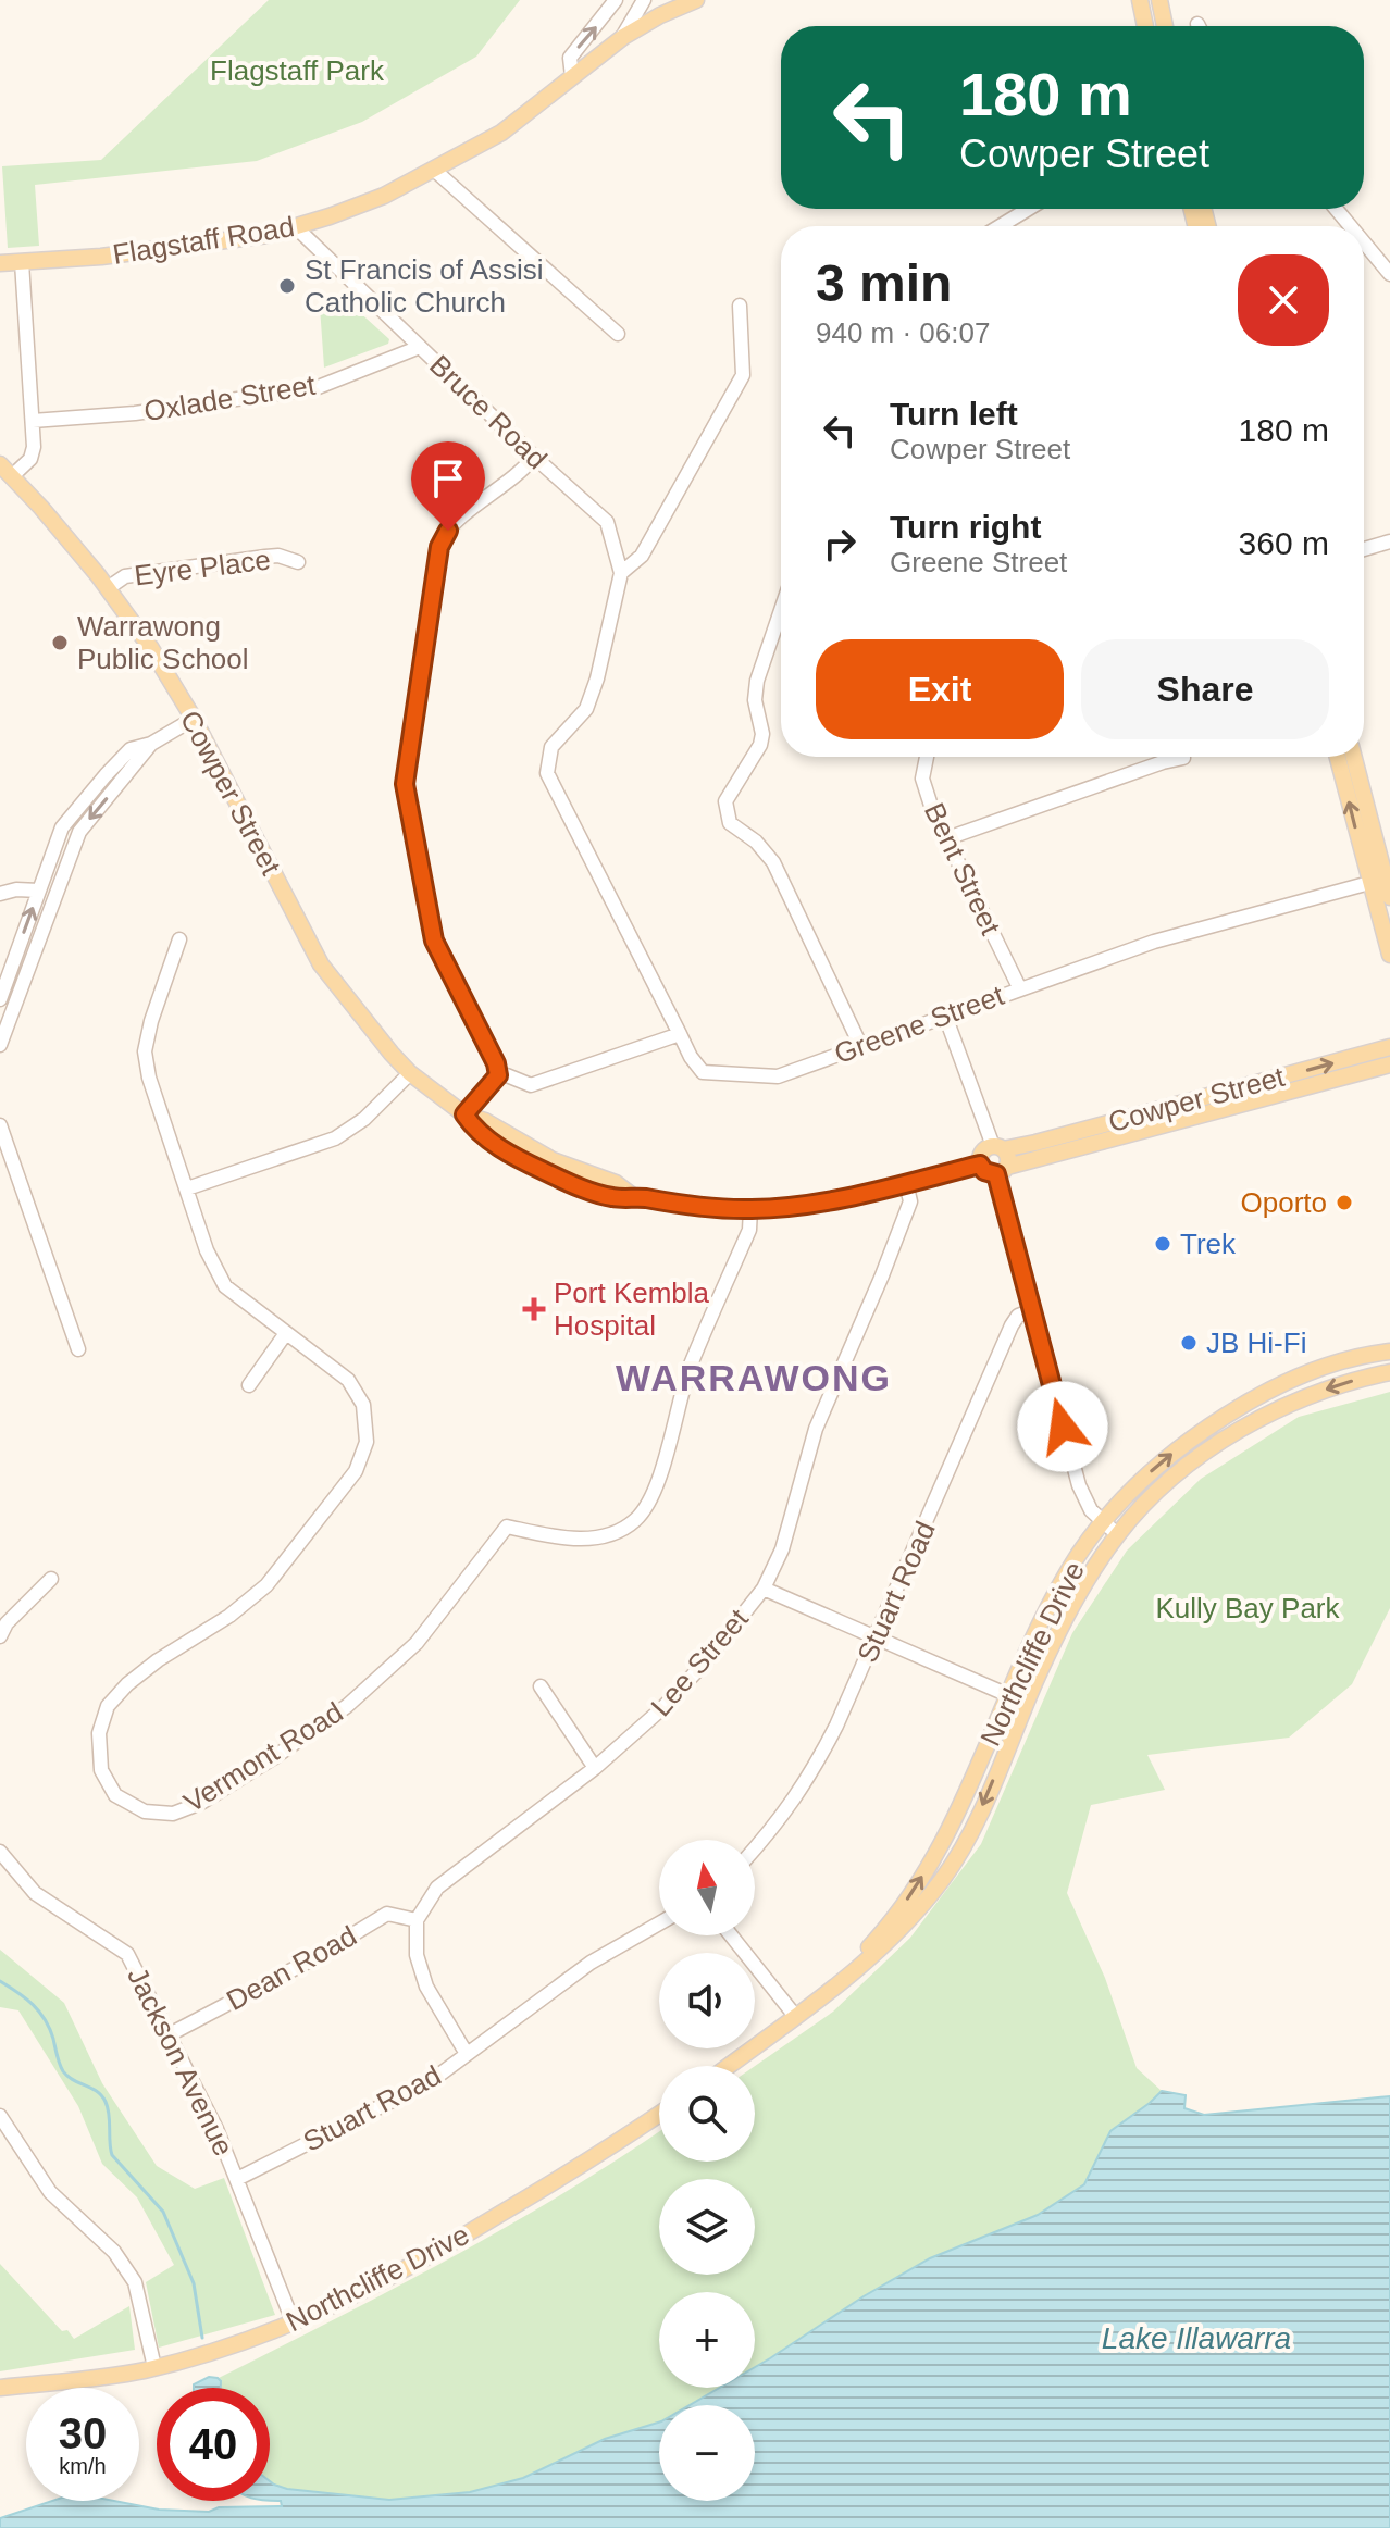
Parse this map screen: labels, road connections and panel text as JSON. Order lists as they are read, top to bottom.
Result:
{
  "streets": {
    "main road": ["Flagstaff Road", "Cowper Street", "Northcliffe Drive"],
    "street": [
      "Oxlade Street",
      "Bruce Road",
      "Eyre Place",
      "Bent Street",
      "Greene Street",
      "Stuart Road",
      "Lee Street",
      "Vermont Road",
      "Dean Road",
      "Jackson Avenue"
    ]
  },
  "crossings": [
    ["Flagstaff Road", "Bruce Road"],
    ["Oxlade Street", "Bruce Road"],
    ["Eyre Place", "Cowper Street"],
    ["Cowper Street", "Lee Street"],
    ["Cowper Street", "Vermont Road"],
    ["Bent Street", "Greene Street"],
    ["Stuart Road", "Jackson Avenue"],
    ["Northcliffe Drive", "Jackson Avenue"],
    ["Lee Street", "Dean Road"],
    ["Dean Road", "Jackson Avenue"]
  ],
  "districts": ["WARRAWONG"],
  "water": ["Lake Illawarra"],
  "parks": ["Flagstaff Park", "Kully Bay Park"],
  "places": {
    "other": [
      "St Francis of Assisi Catholic Church",
      "Warrawong Public School",
      "Oporto",
      "Trek",
      "JB Hi-Fi"
    ],
    "health": ["Port Kembla Hospital"]
  },
  "north": "top",
  "page": {
    "turn": ["180 m", "Cowper Street"],
    "heading": ["3 min", "940 m · 06:07"],
    "list": [
      {
        "name": "Turn left",
        "note": "Cowper Street",
        "value": "180 m"
      },
      {
        "name": "Turn right",
        "note": "Greene Street",
        "value": "360 m"
      }
    ],
    "buttons": ["Exit", "Share"],
    "map_buttons": ["+", "−"],
    "speed": "30 km/h",
    "limit": "40"
  }
}
